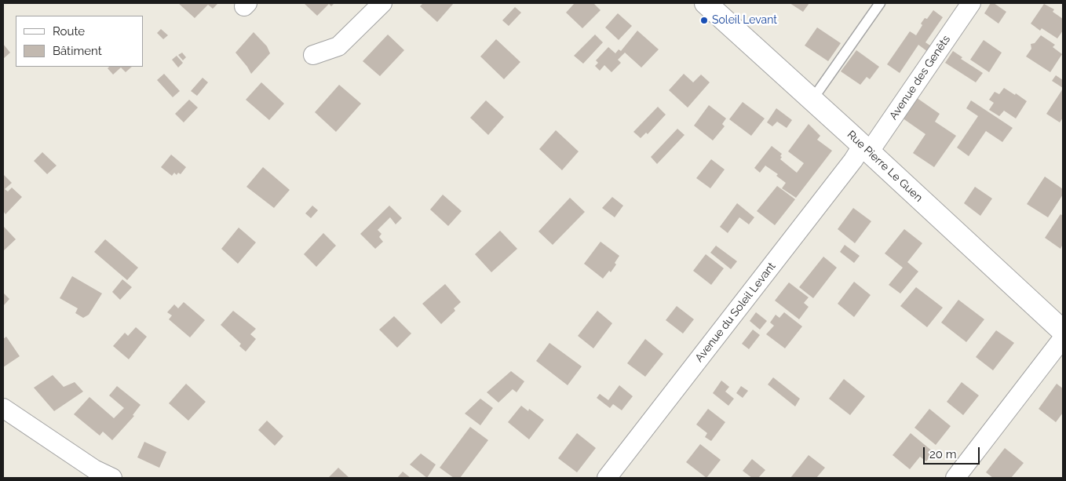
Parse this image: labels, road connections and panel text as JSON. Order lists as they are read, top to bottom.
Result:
{
  "streets": {
    "street": ["Avenue des Genêts", "Rue Pierre Le Guen", "Avenue du Soleil Levant"]
  },
  "crossings": [
    ["Avenue des Genêts", "Rue Pierre Le Guen"],
    ["Avenue des Genêts", "Avenue du Soleil Levant"],
    ["Rue Pierre Le Guen", "Avenue du Soleil Levant"]
  ],
  "places": ["Soleil Levant"],
  "legend": ["Route", "Bâtiment"],
  "scale_bar": "20 m"
}
